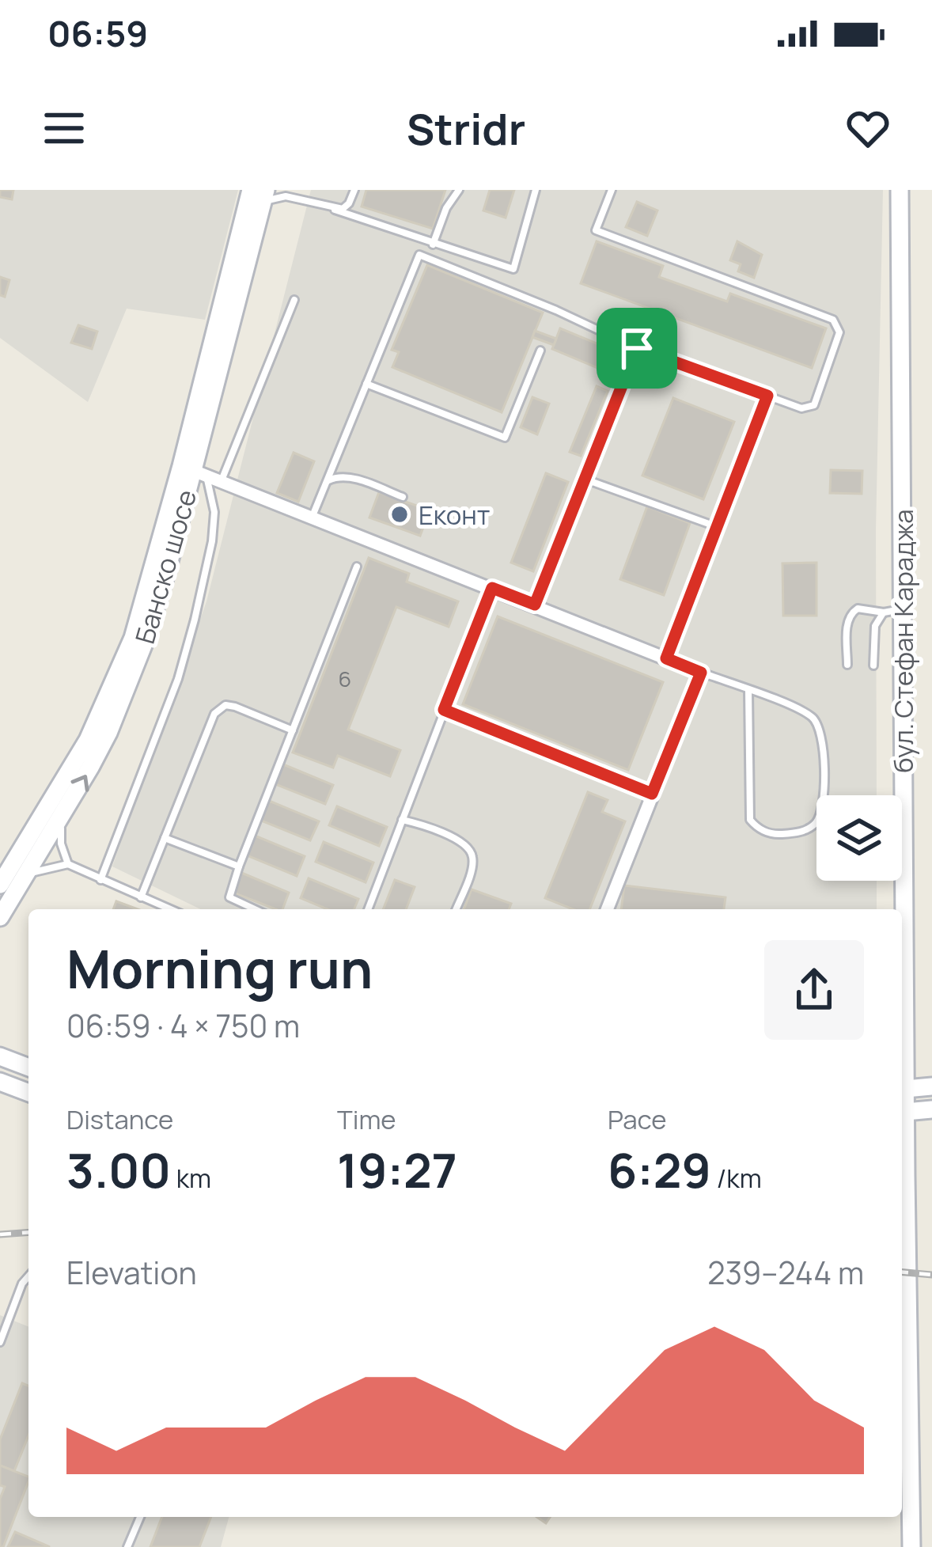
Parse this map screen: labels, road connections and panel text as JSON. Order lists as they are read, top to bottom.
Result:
{
  "streets": {
    "main road": ["Банско шосе", "бул. Стефан Караджа"]
  },
  "places": ["Еконт"],
  "house_numbers": ["6"],
  "page": {
    "status": "06:59",
    "header": "Stridr",
    "heading": ["Morning run", "06:59 · 4 × 750 m"],
    "stats": [
      ["Distance", "3.00 km"],
      ["Time", "19:27"],
      ["Pace", "6:29 /km"]
    ],
    "chart": ["Elevation", "239–244 m"]
  }
}
